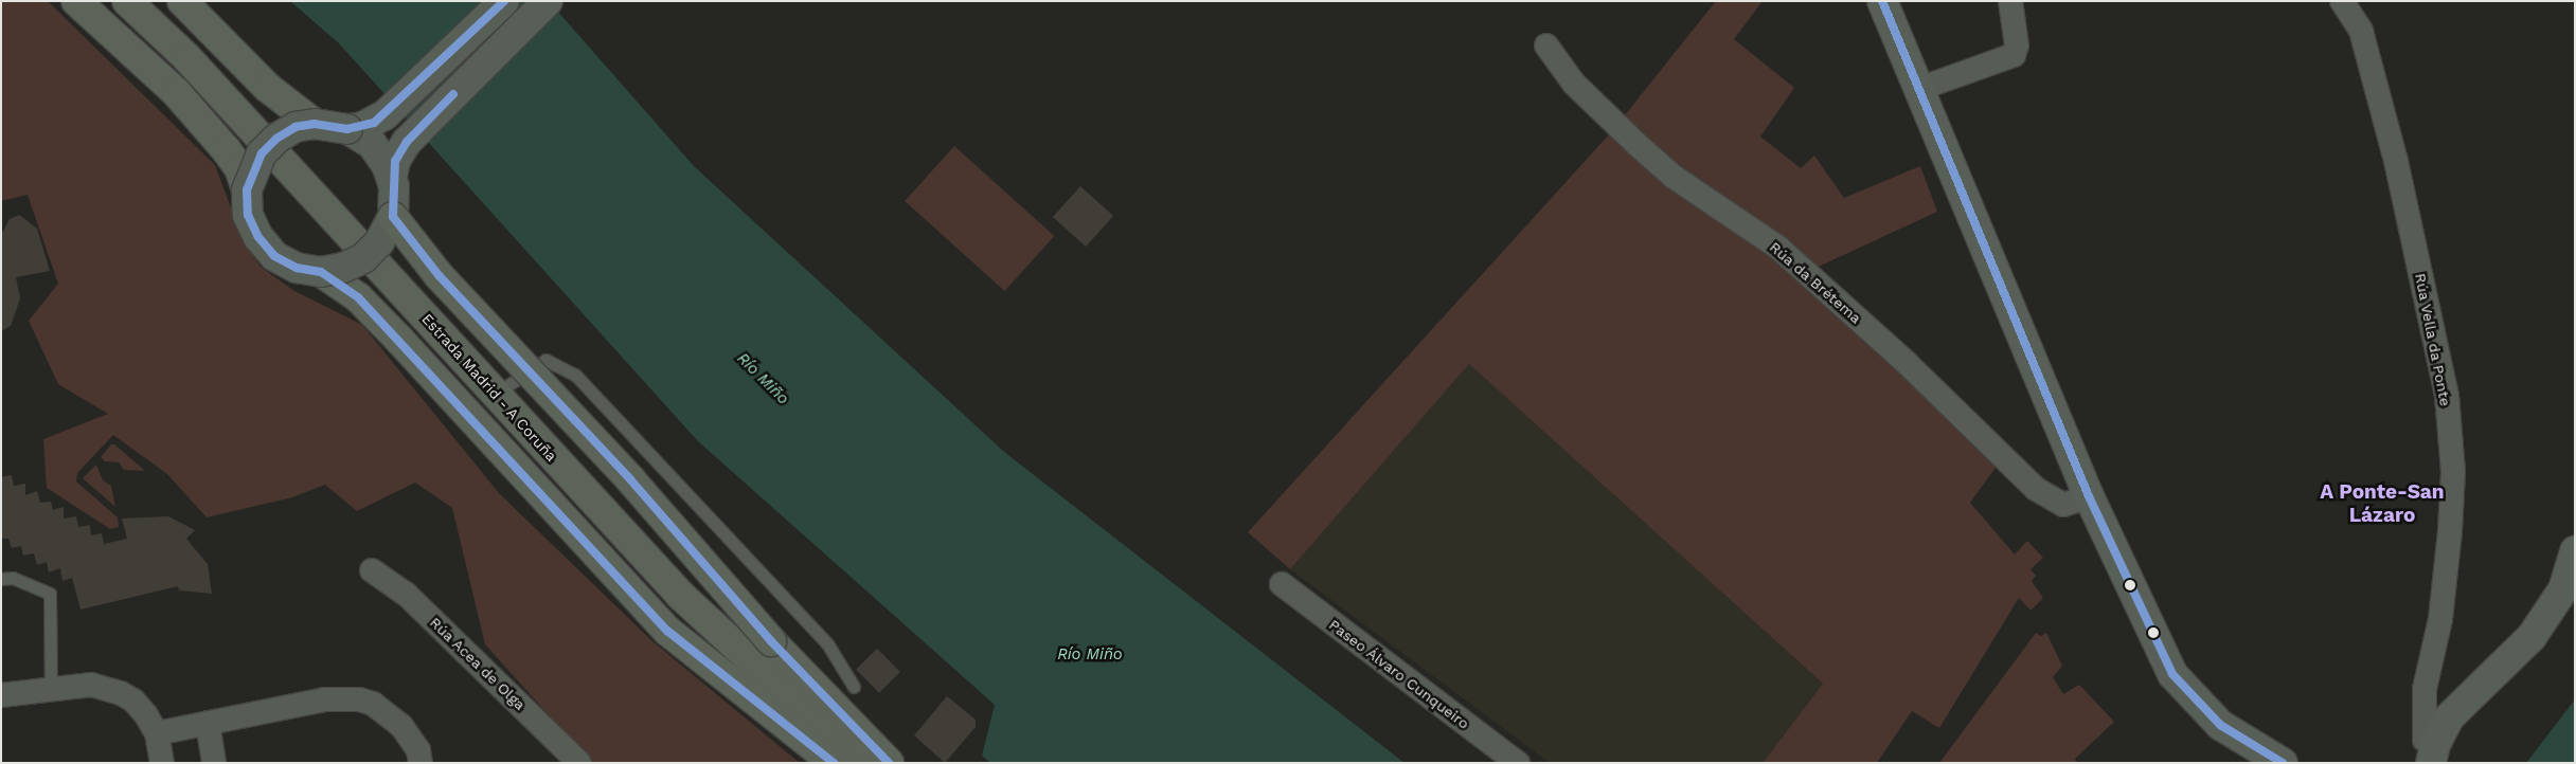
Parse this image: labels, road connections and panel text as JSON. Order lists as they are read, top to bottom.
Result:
{
  "streets": {
    "highway": ["Estrada Madrid - A Coruña"],
    "street": [
      "Rúa da Brétema",
      "Rúa Vella da Ponte",
      "Rúa Acea de Olga",
      "Paseo Álvaro Cunqueiro"
    ]
  },
  "districts": ["A Ponte-San Lázaro"],
  "water": ["Río Miño"]
}
